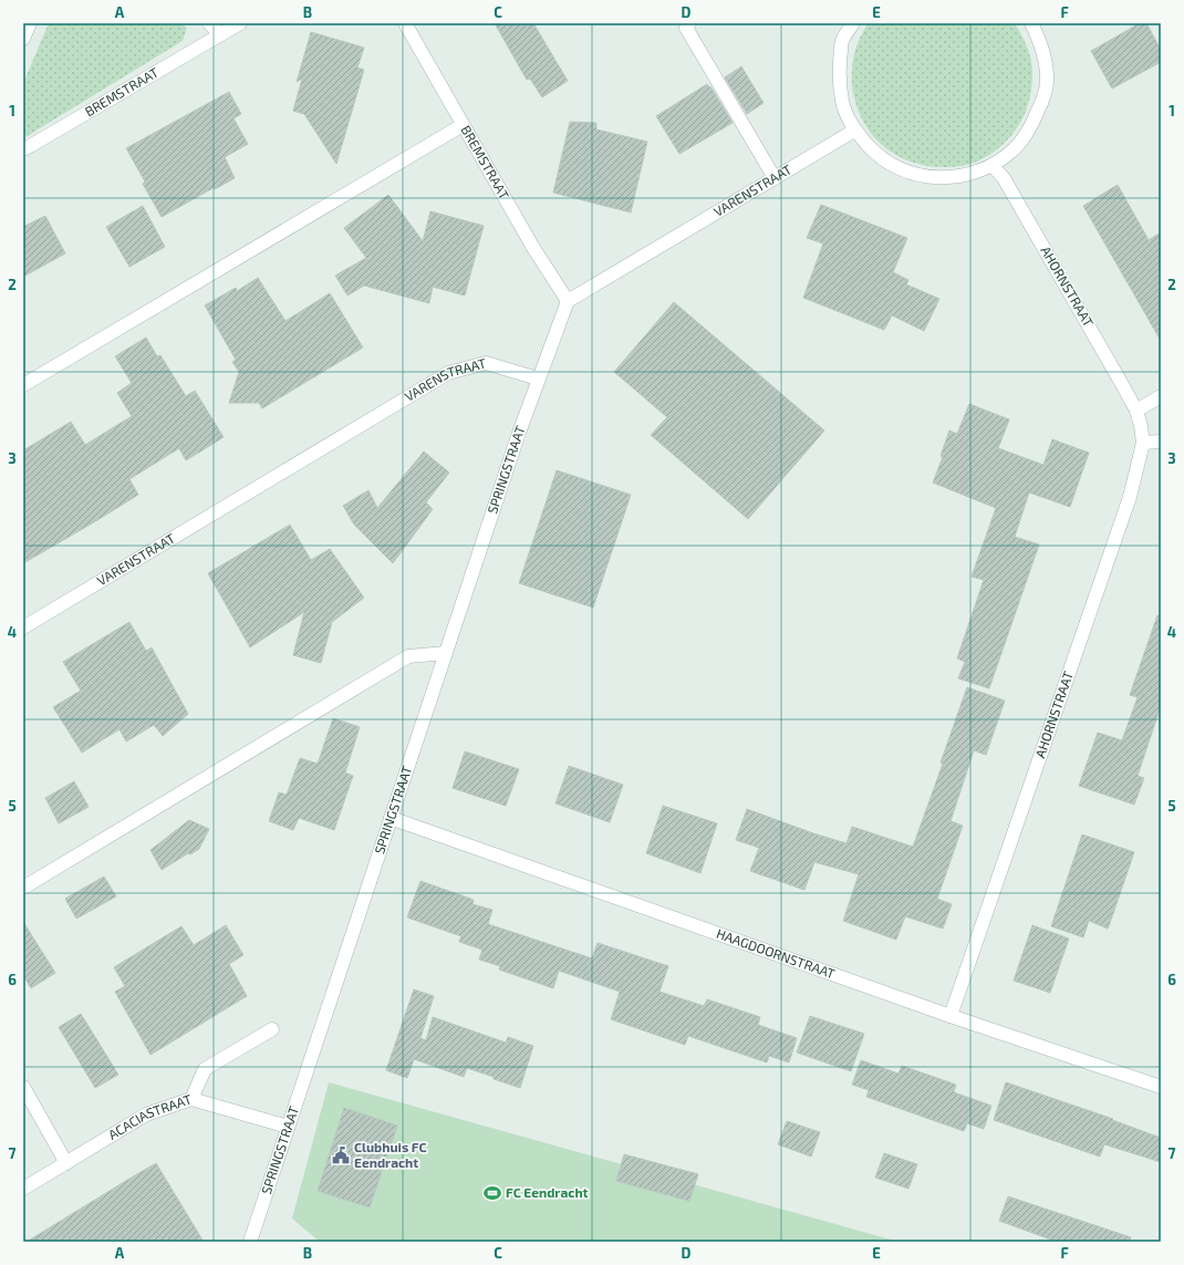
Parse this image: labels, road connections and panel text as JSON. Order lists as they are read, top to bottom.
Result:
{
  "streets": {
    "street": [
      "BREMSTRAAT",
      "VARENSTRAAT",
      "AHORNSTRAAT",
      "SPRINGSTRAAT",
      "HAAGDOORNSTRAAT",
      "ACACIASTRAAT"
    ]
  },
  "crossings": [
    ["BREMSTRAAT", "VARENSTRAAT"],
    ["VARENSTRAAT", "SPRINGSTRAAT"],
    ["AHORNSTRAAT", "HAAGDOORNSTRAAT"],
    ["SPRINGSTRAAT", "HAAGDOORNSTRAAT"],
    ["SPRINGSTRAAT", "ACACIASTRAAT"]
  ],
  "places": {
    "public building": ["Clubhuis FC Eendracht"],
    "sports": ["FC Eendracht"]
  },
  "grid": {
    "columns": [
      "A",
      "B",
      "C",
      "D",
      "E",
      "F"
    ],
    "rows": [
      "1",
      "2",
      "3",
      "4",
      "5",
      "6",
      "7"
    ]
  }
}
